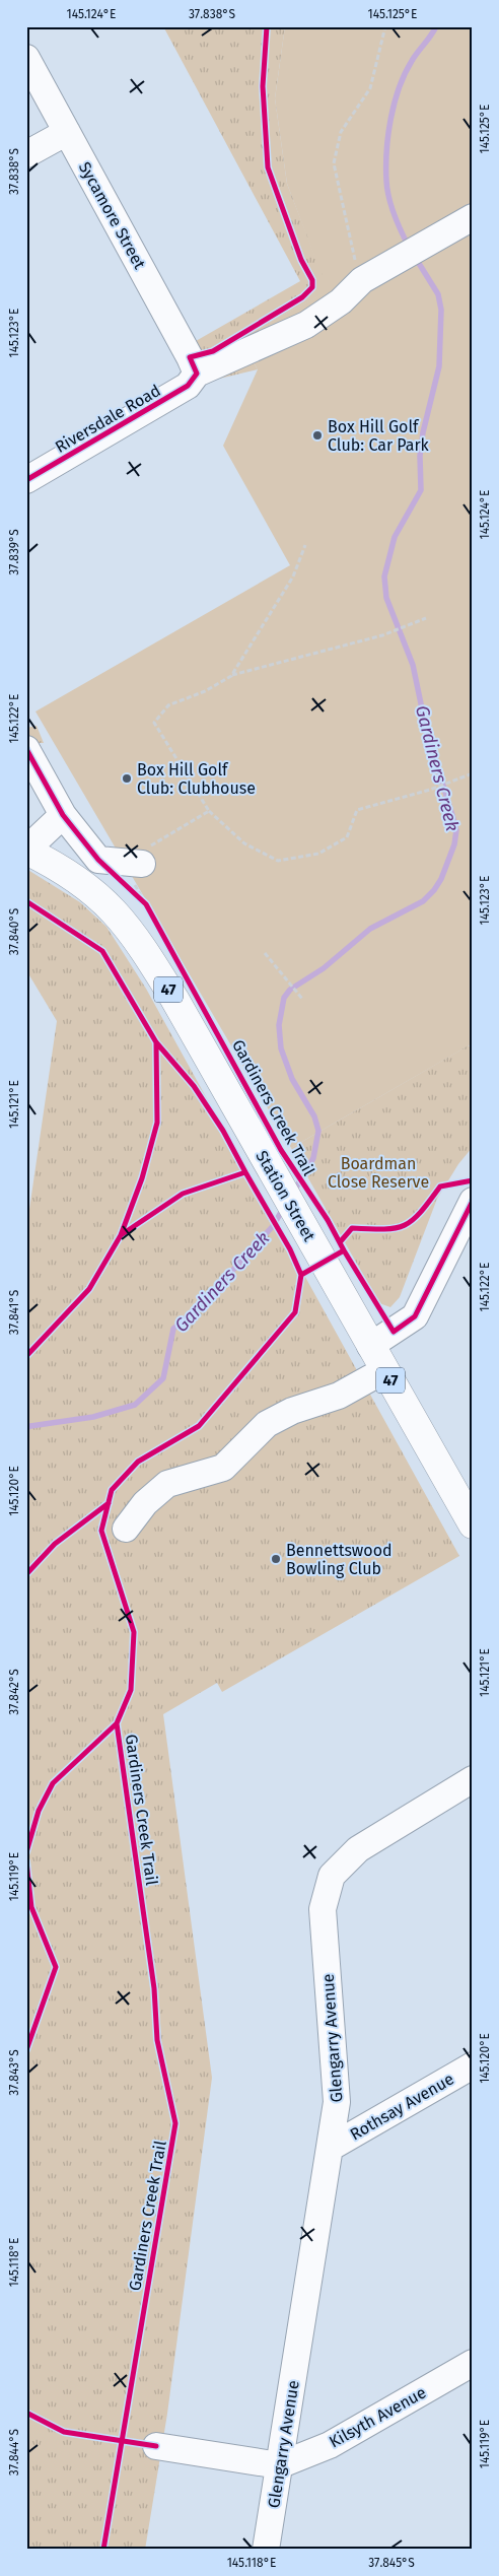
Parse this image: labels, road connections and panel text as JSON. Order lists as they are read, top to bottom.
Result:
{
  "streets": {
    "main road": ["47", "Station Street"],
    "street": [
      "Sycamore Street",
      "Riversdale Road",
      "Glengarry Avenue",
      "Rothsay Avenue",
      "Kilsyth Avenue"
    ],
    "cycle path": ["Gardiners Creek Trail"]
  },
  "crossings": [
    ["Sycamore Street", "Riversdale Road"],
    ["Glengarry Avenue", "Rothsay Avenue"],
    ["Glengarry Avenue", "Kilsyth Avenue"]
  ],
  "water": ["Gardiners Creek"],
  "parks": ["Boardman Close Reserve"],
  "places": ["Box Hill Golf Club: Car Park", "Box Hill Golf Club: Clubhouse", "Bennettswood Bowling Club"],
  "coordinates": [
    "145.124°E",
    "37.838°S",
    "145.125°E",
    "145.123°E",
    "37.839°S",
    "145.122°E",
    "37.840°S",
    "145.121°E",
    "37.841°S",
    "145.120°E",
    "37.842°S",
    "145.119°E",
    "37.843°S",
    "145.118°E",
    "37.844°S",
    "37.845°S"
  ]
}
